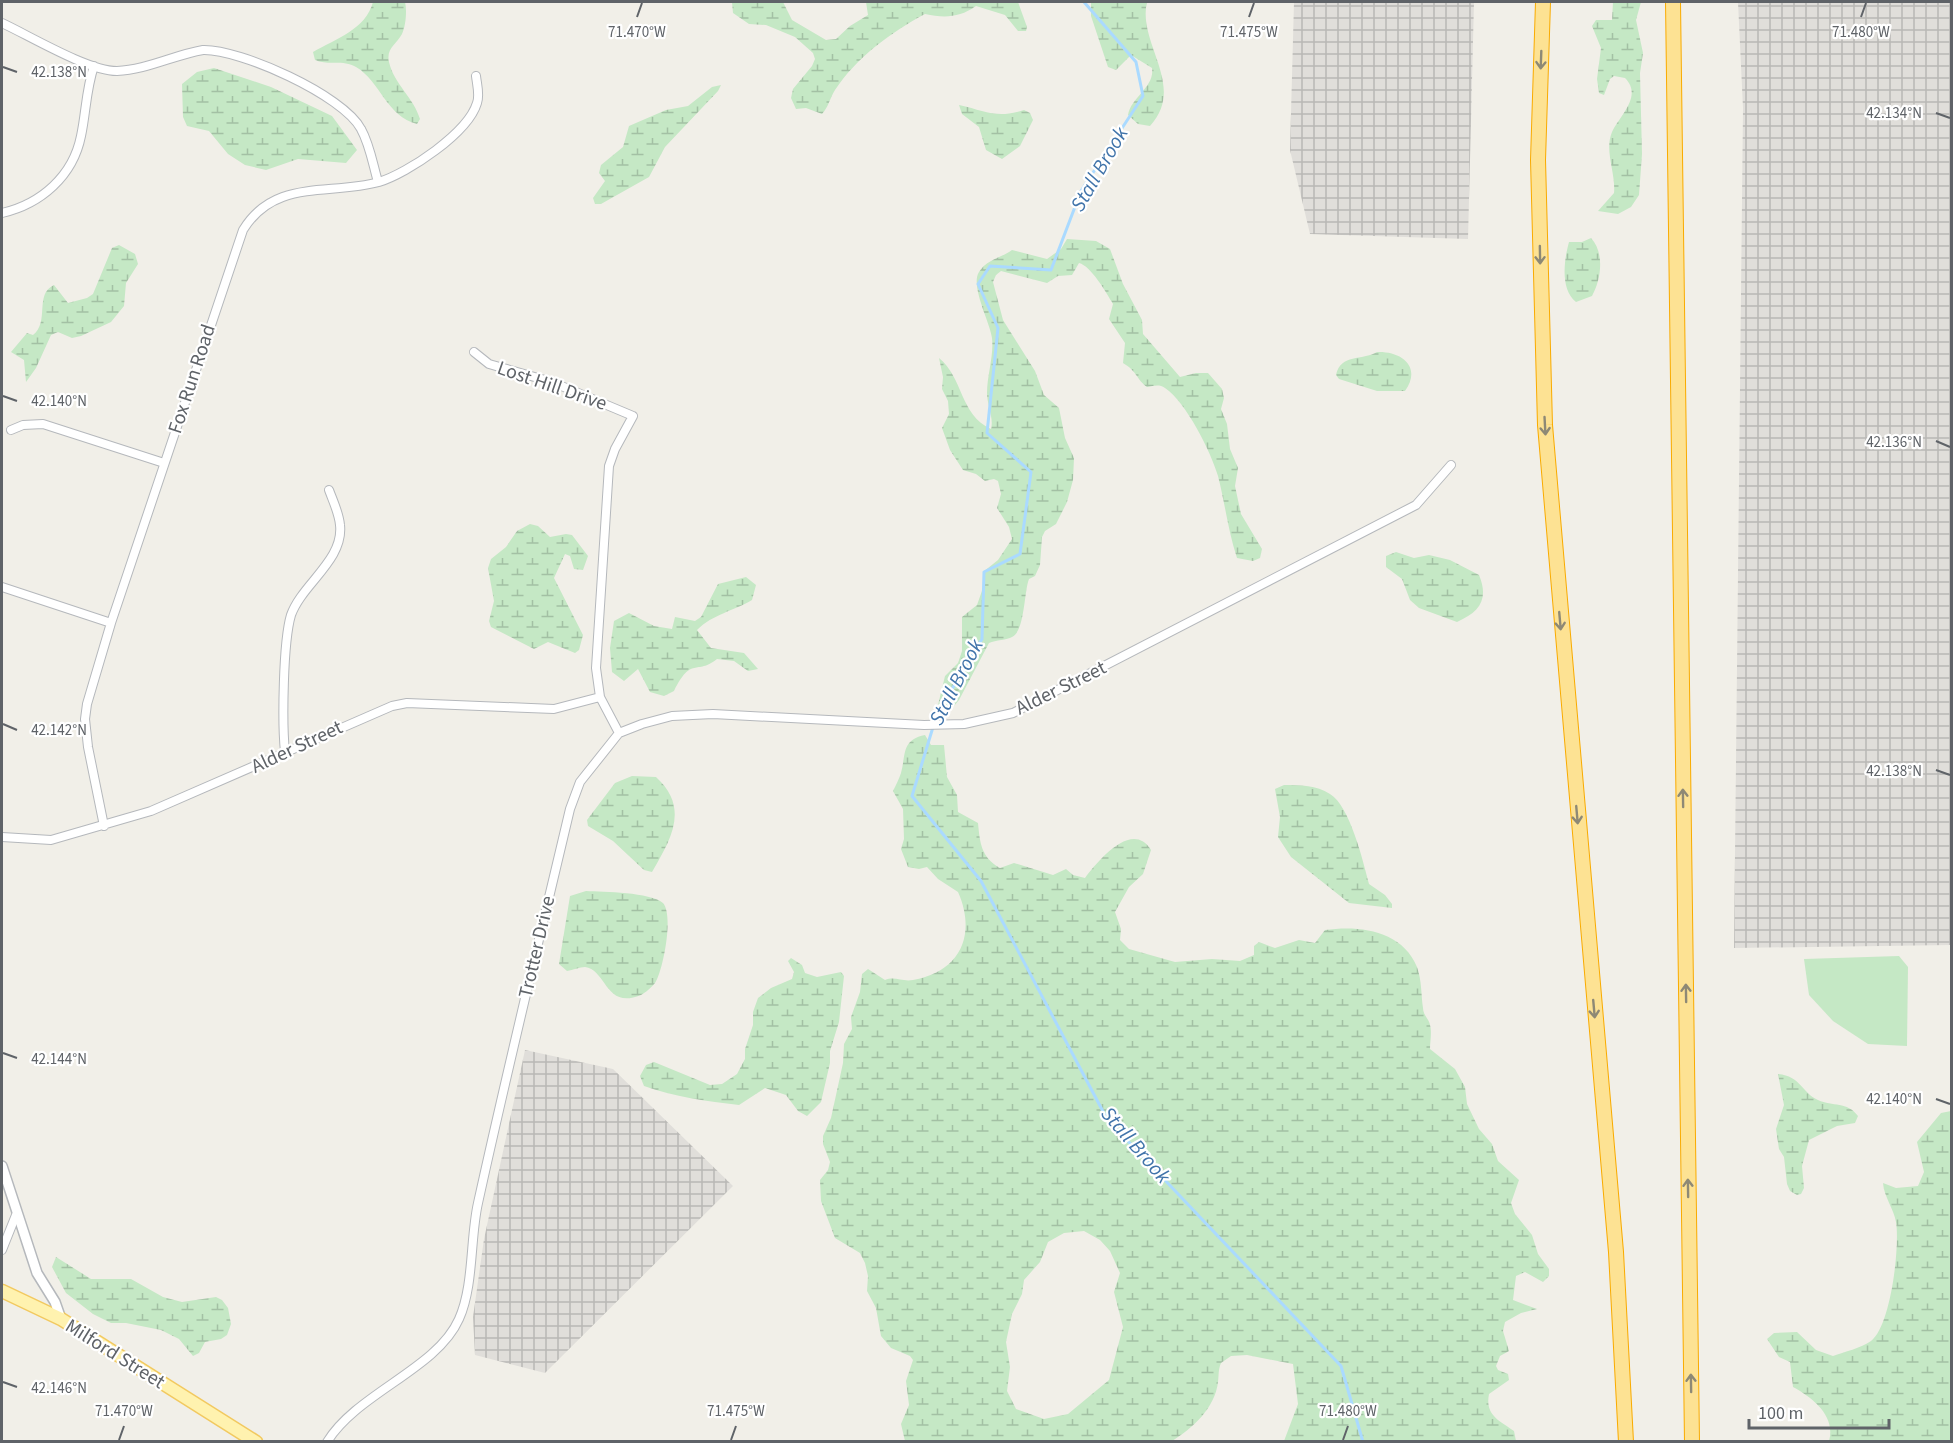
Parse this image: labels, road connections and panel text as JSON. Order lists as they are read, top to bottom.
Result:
{
  "streets": {
    "main road": ["Milford Street"],
    "street": [
      "Fox Run Road",
      "Lost Hill Drive",
      "Alder Street",
      "Trotter Drive"
    ]
  },
  "crossings": [
    ["Fox Run Road", "Alder Street"],
    ["Lost Hill Drive", "Alder Street"],
    ["Alder Street", "Trotter Drive"]
  ],
  "water": ["Stall Brook"],
  "scale_bar": "100 m",
  "coordinates": [
    "71.470°W",
    "71.475°W",
    "71.480°W",
    "42.138°N",
    "42.134°N",
    "42.140°N",
    "42.136°N",
    "42.142°N",
    "42.144°N",
    "42.146°N"
  ]
}
